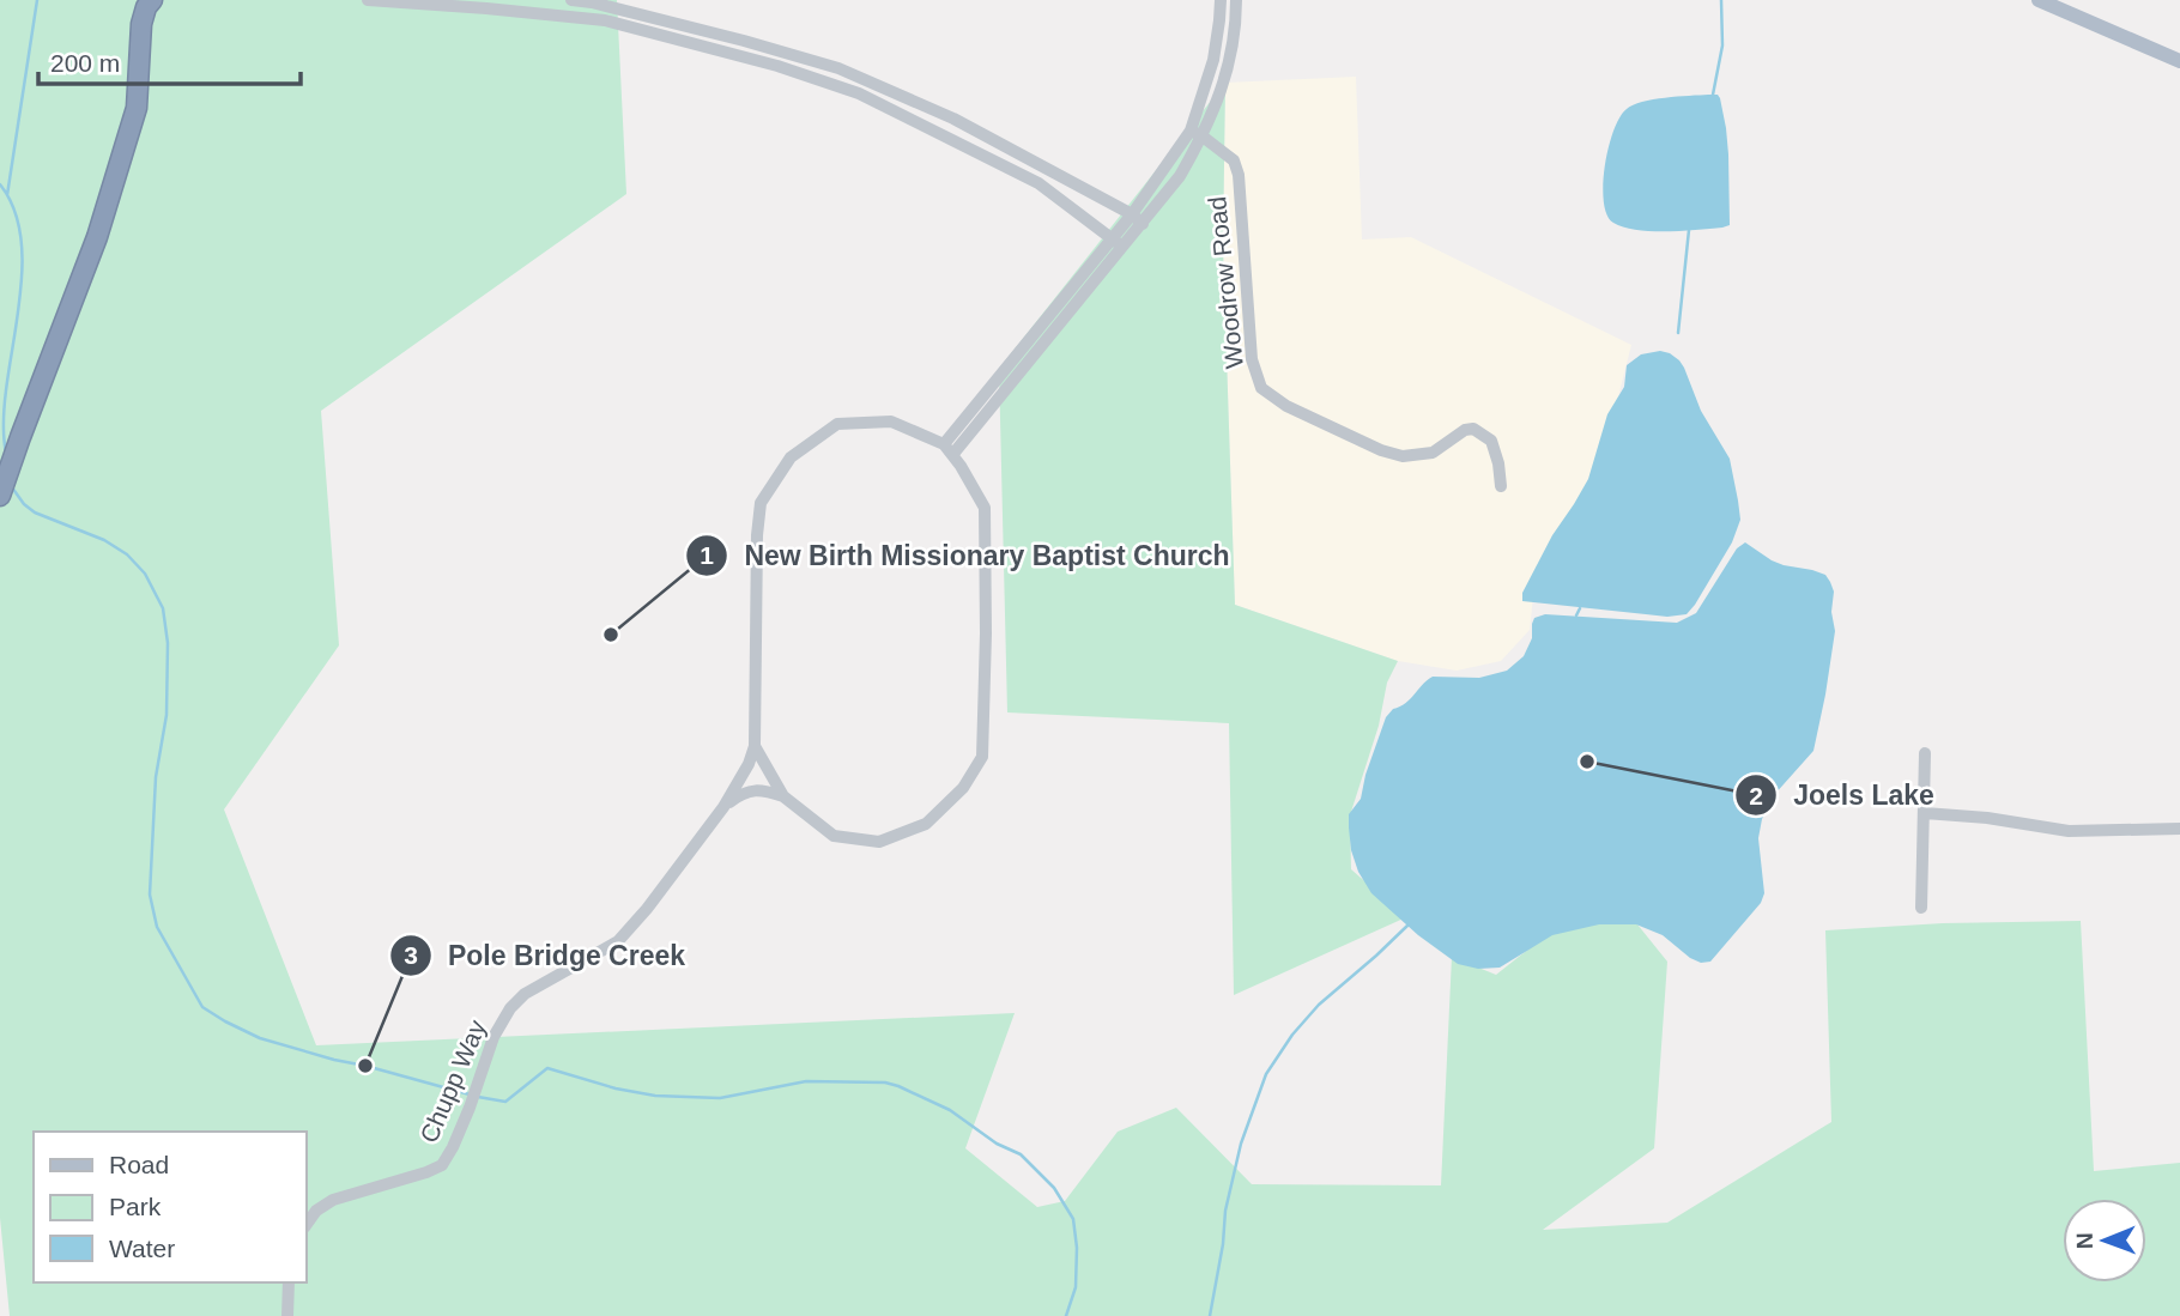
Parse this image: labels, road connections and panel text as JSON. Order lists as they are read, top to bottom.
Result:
{
  "streets": {
    "street": ["Woodrow Road", "Chupp Way"]
  },
  "places": ["New Birth Missionary Baptist Church", "Joels Lake", "Pole Bridge Creek"],
  "legend": ["Road", "Park", "Water"],
  "scale_bar": "200 m",
  "north": "left"
}
